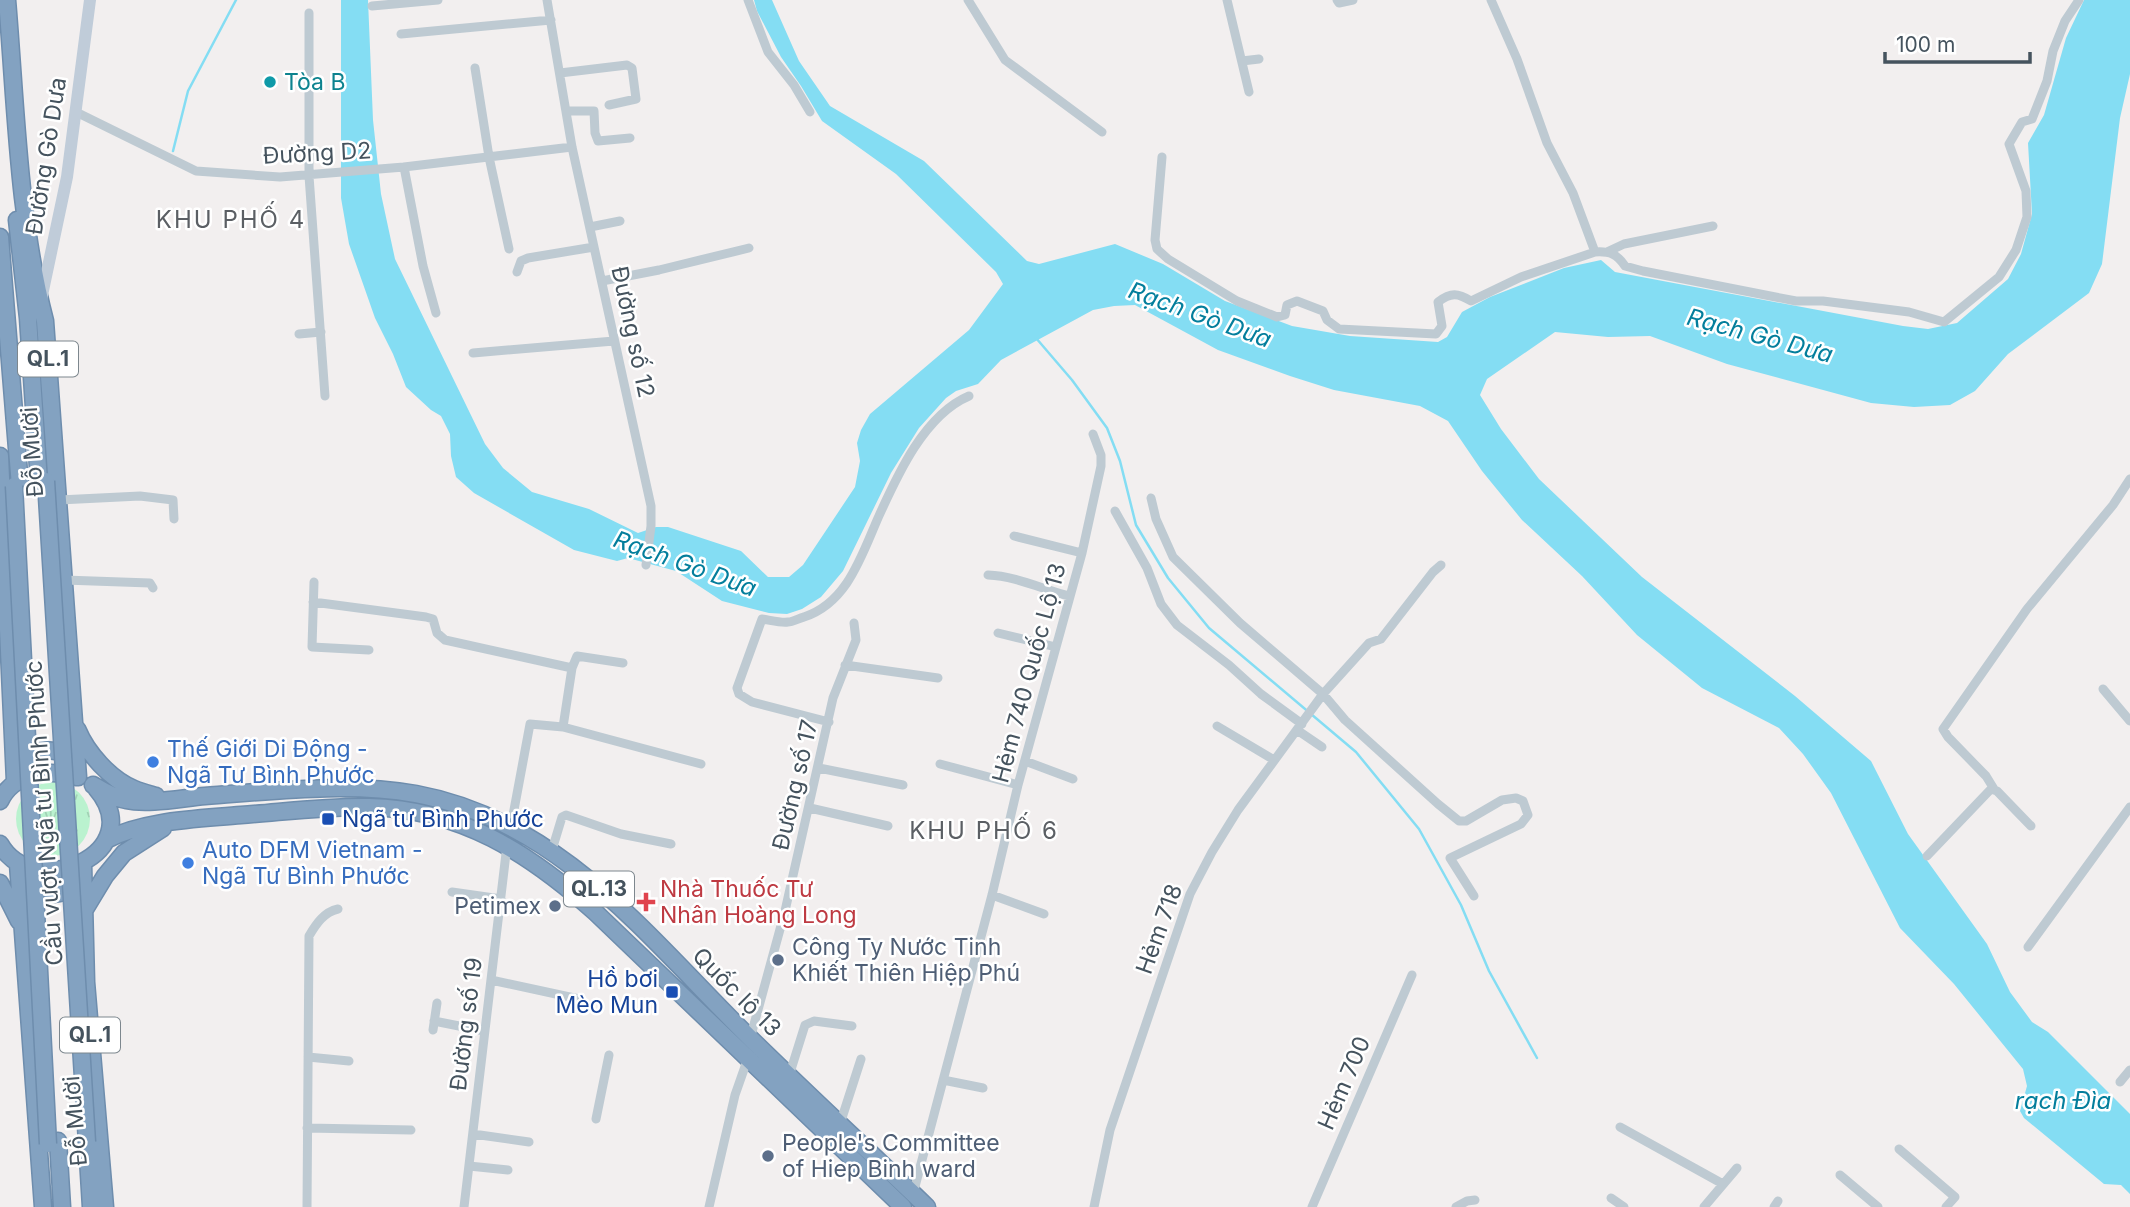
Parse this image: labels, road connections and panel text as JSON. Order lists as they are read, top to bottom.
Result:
{
  "streets": {
    "highway": [
      "QL.1",
      "Đỗ Mười",
      "Cầu vượt Ngã tư Bình Phước",
      "QL.13",
      "Quốc lộ 13"
    ],
    "street": [
      "Đường D2",
      "Đường Gò Dưa",
      "Đường số 12",
      "Hẻm 740 Quốc Lộ 13",
      "Đường số 17",
      "Hẻm 718",
      "Đường số 19",
      "Hẻm 700"
    ]
  },
  "crossings": [
    ["Đường D2", "Đường Gò Dưa"],
    ["Đường D2", "Đường số 12"],
    ["Đường Gò Dưa", "Đỗ Mười"],
    ["Đỗ Mười", "Cầu vượt Ngã tư Bình Phước"],
    ["Đỗ Mười", "QL.13"],
    ["Hẻm 740 Quốc Lộ 13", "QL.13"],
    ["Hẻm 740 Quốc Lộ 13", "Quốc lộ 13"],
    ["Đường số 17", "Quốc lộ 13"],
    ["QL.13", "Quốc lộ 13"],
    ["QL.13", "Đường số 19"]
  ],
  "districts": ["KHU PHỐ 4", "KHU PHỐ 6"],
  "water": ["Rạch Gò Dưa", "rạch Đìa"],
  "places": {
    "other": [
      "Tòa B",
      "Thế Giới Di Động - Ngã Tư Bình Phước",
      "Auto DFM Vietnam - Ngã Tư Bình Phước",
      "Petimex",
      "Công Ty Nước Tinh Khiết Thiên Hiệp Phú",
      "People's Committee of Hiep Binh ward"
    ],
    "transit": ["Ngã tư Bình Phước", "Hồ bơi Mèo Mun"],
    "health": ["Nhà Thuốc Tư Nhân Hoàng Long"]
  },
  "scale_bar": "100 m"
}
